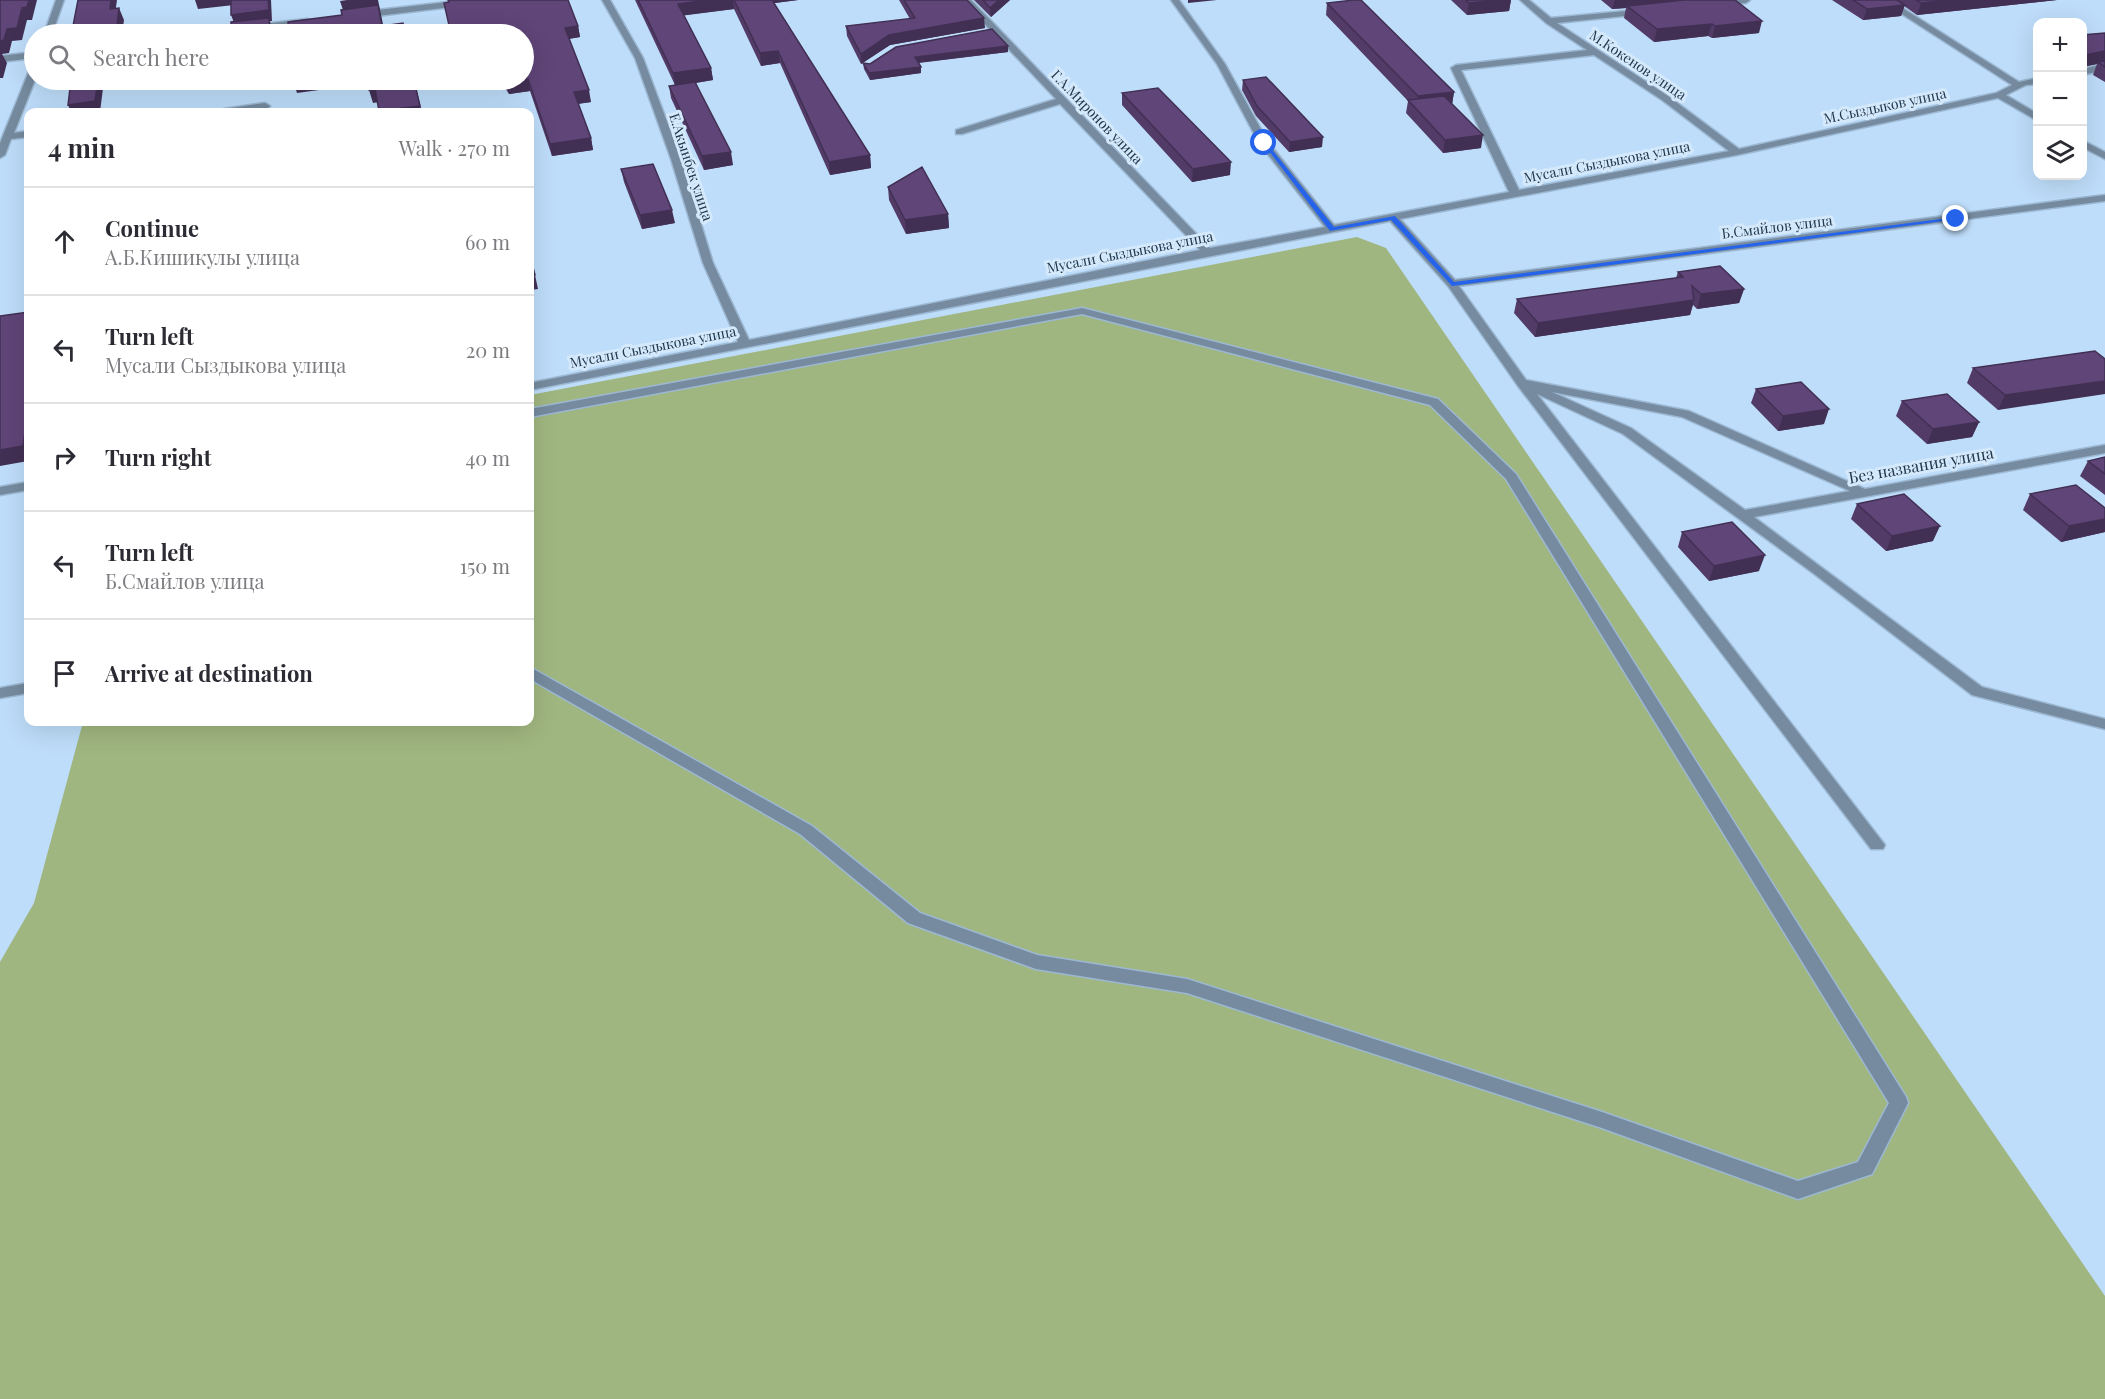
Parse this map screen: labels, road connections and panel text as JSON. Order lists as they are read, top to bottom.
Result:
{
  "streets": {
    "street": [
      "М.Кокенов улица",
      "М.Сыздыков улица",
      "Г.А.Миронов улица",
      "Мусали Сыздыкова улица",
      "Е.Акынбек улица",
      "Б.Смайлов улица",
      "Без названия улица"
    ]
  },
  "crossings": [
    ["М.Кокенов улица", "М.Сыздыков улица"],
    ["М.Кокенов улица", "Мусали Сыздыкова улица"],
    ["М.Сыздыков улица", "Мусали Сыздыкова улица"],
    ["Г.А.Миронов улица", "Мусали Сыздыкова улица"],
    ["Мусали Сыздыкова улица", "Е.Акынбек улица"]
  ],
  "page": {
    "map_buttons": ["+", "−"],
    "search": "Search here",
    "heading": ["4 min", "Walk · 270 m"],
    "list": [
      ["Continue", "А.Б.Кишикулы улица", "60 m"],
      ["Turn left", "Мусали Сыздыкова улица", "20 m"],
      ["Turn right", "40 m"],
      ["Turn left", "Б.Смайлов улица", "150 m"],
      "Arrive at destination"
    ]
  }
}
